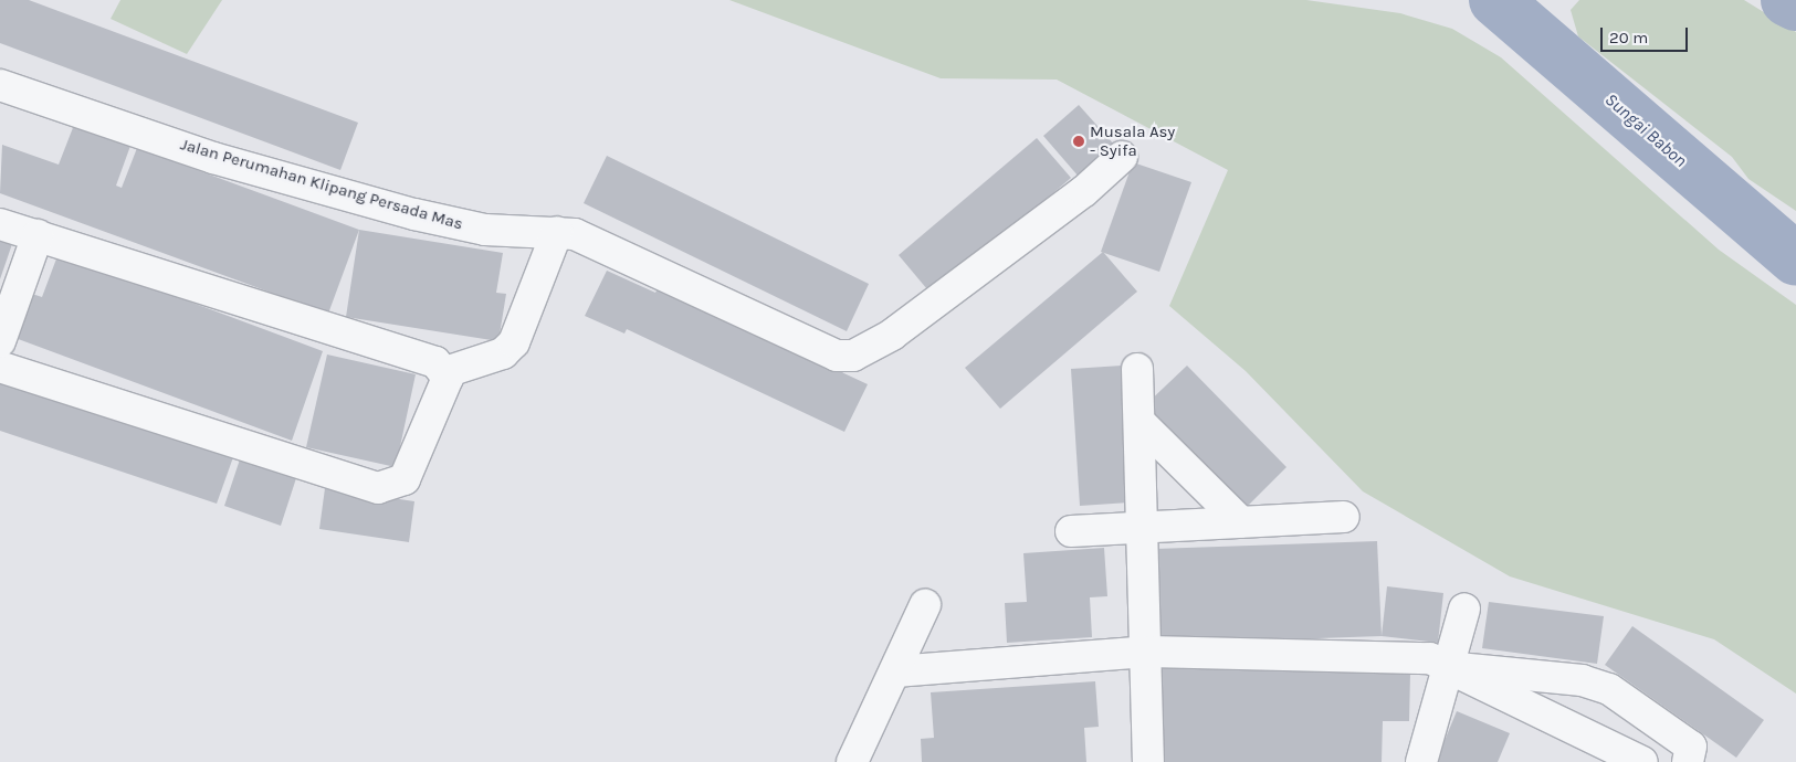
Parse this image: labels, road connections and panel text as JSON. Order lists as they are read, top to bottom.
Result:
{
  "streets": {
    "street": ["Jalan Perumahan Klipang Persada Mas"]
  },
  "water": ["Sungai Babon"],
  "places": ["Musala Asy - Syifa"],
  "scale_bar": "20 m"
}
